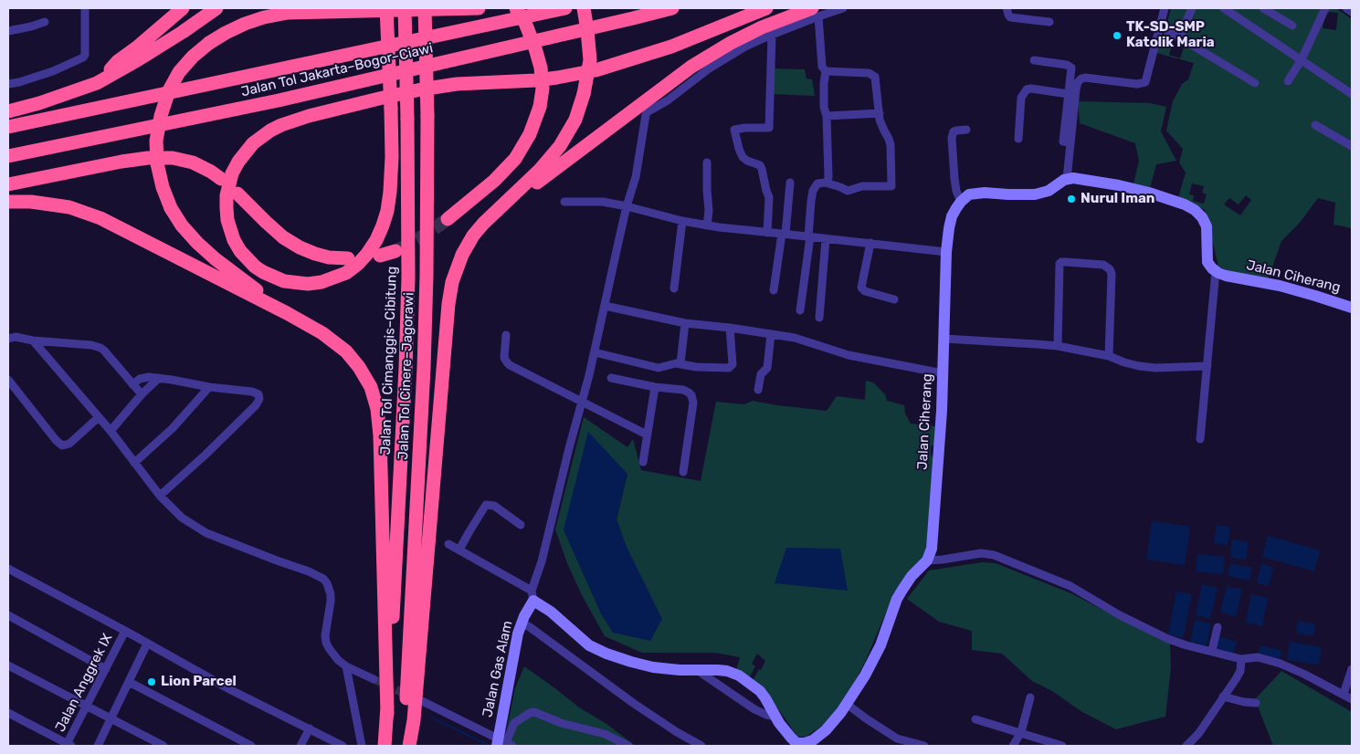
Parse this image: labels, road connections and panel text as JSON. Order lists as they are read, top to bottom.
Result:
{
  "streets": {
    "highway": ["Jalan Tol Jakarta–Bogor–Ciawi", "Jalan Tol Cimanggis–Cibitung", "Jalan Tol Cinere–Jagorawi"],
    "street": ["Jalan Ciherang", "Jalan Gas Alam", "Jalan Anggrek IX"]
  },
  "places": ["TK-SD-SMP Katolik Maria", "Nurul Iman", "Lion Parcel"]
}
